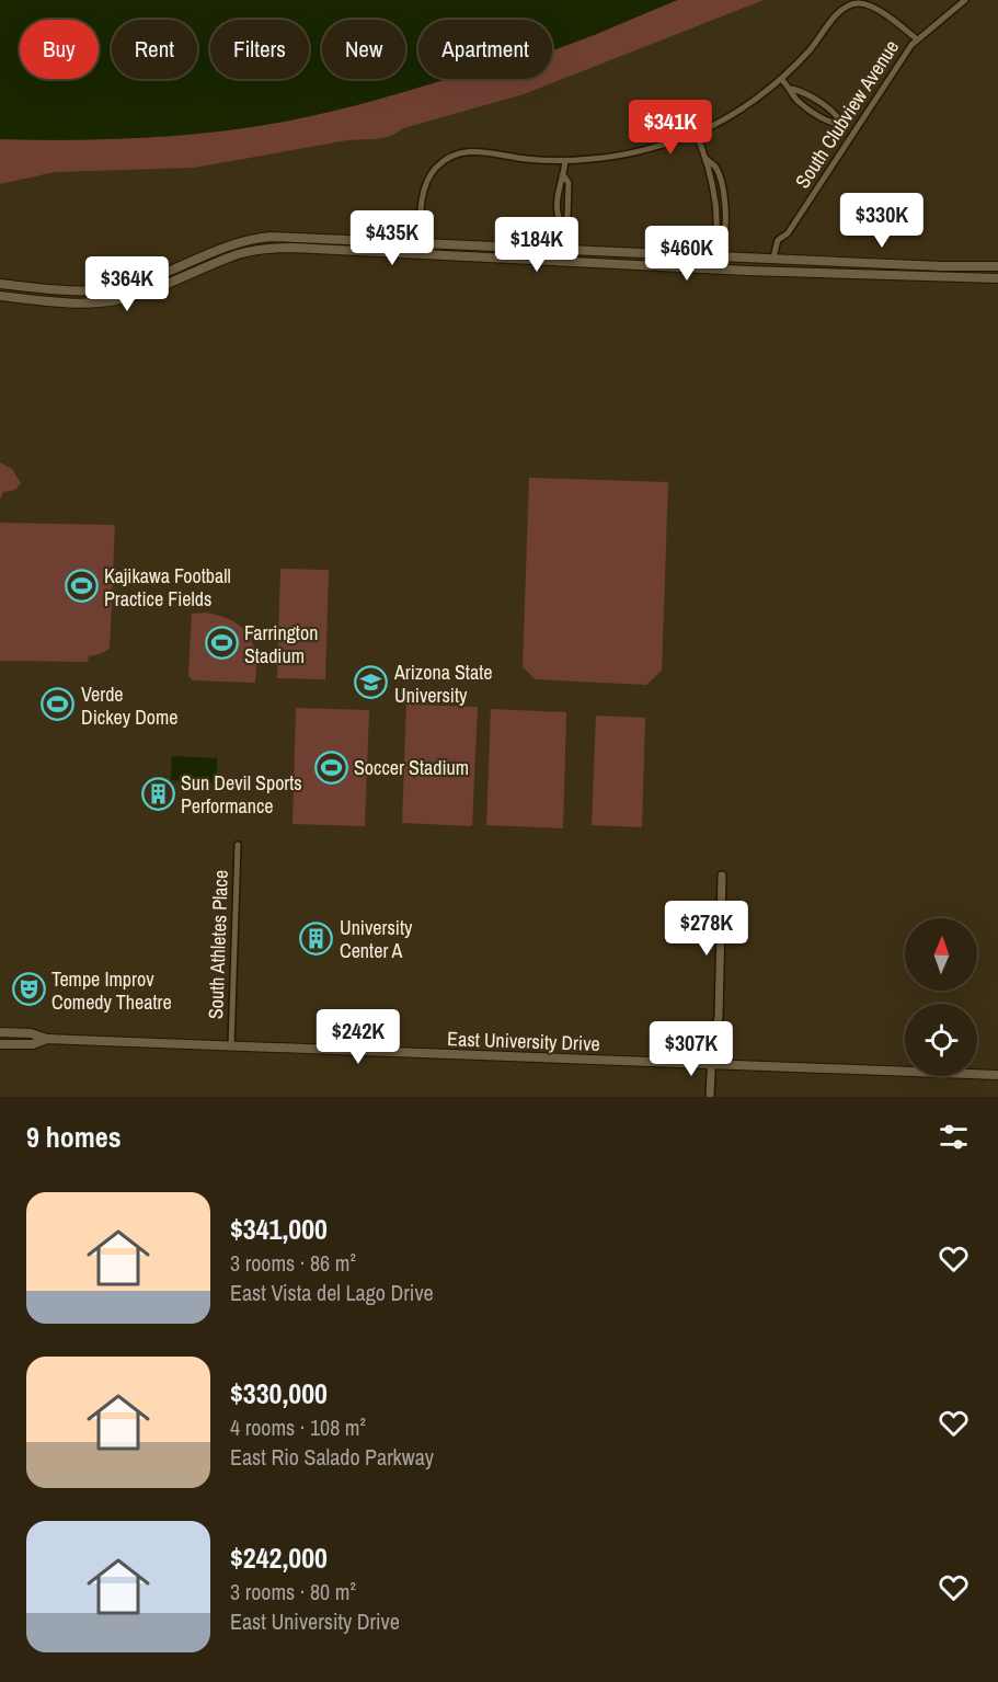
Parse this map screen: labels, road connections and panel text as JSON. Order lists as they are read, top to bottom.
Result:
{
  "streets": {
    "main road": ["East University Drive"],
    "street": ["South Clubview Avenue", "South Athletes Place"]
  },
  "crossings": [
    ["South Athletes Place", "East University Drive"]
  ],
  "places": {
    "sports": [
      "Kajikawa Football Practice Fields",
      "Farrington Stadium",
      "Verde Dickey Dome",
      "Soccer Stadium"
    ],
    "school or university": ["Arizona State University"],
    "building": ["Sun Devil Sports Performance", "University Center A"],
    "theatre": ["Tempe Improv Comedy Theatre"]
  },
  "north": "top",
  "page": {
    "chip": [
      "Buy",
      "Rent",
      "Filters",
      "New",
      "Apartment"
    ],
    "price": [
      "$341K",
      "$330K",
      "$435K",
      "$184K",
      "$460K",
      "$364K",
      "$278K",
      "$242K",
      "$307K"
    ],
    "heading": "9 homes",
    "list": [
      {
        "name": "$341,000",
        "note": "3 rooms · 86 m² · East Vista del Lago Drive"
      },
      {
        "name": "$330,000",
        "note": "4 rooms · 108 m² · East Rio Salado Parkway"
      },
      {
        "name": "$242,000",
        "note": "3 rooms · 80 m² · East University Drive"
      }
    ]
  }
}
